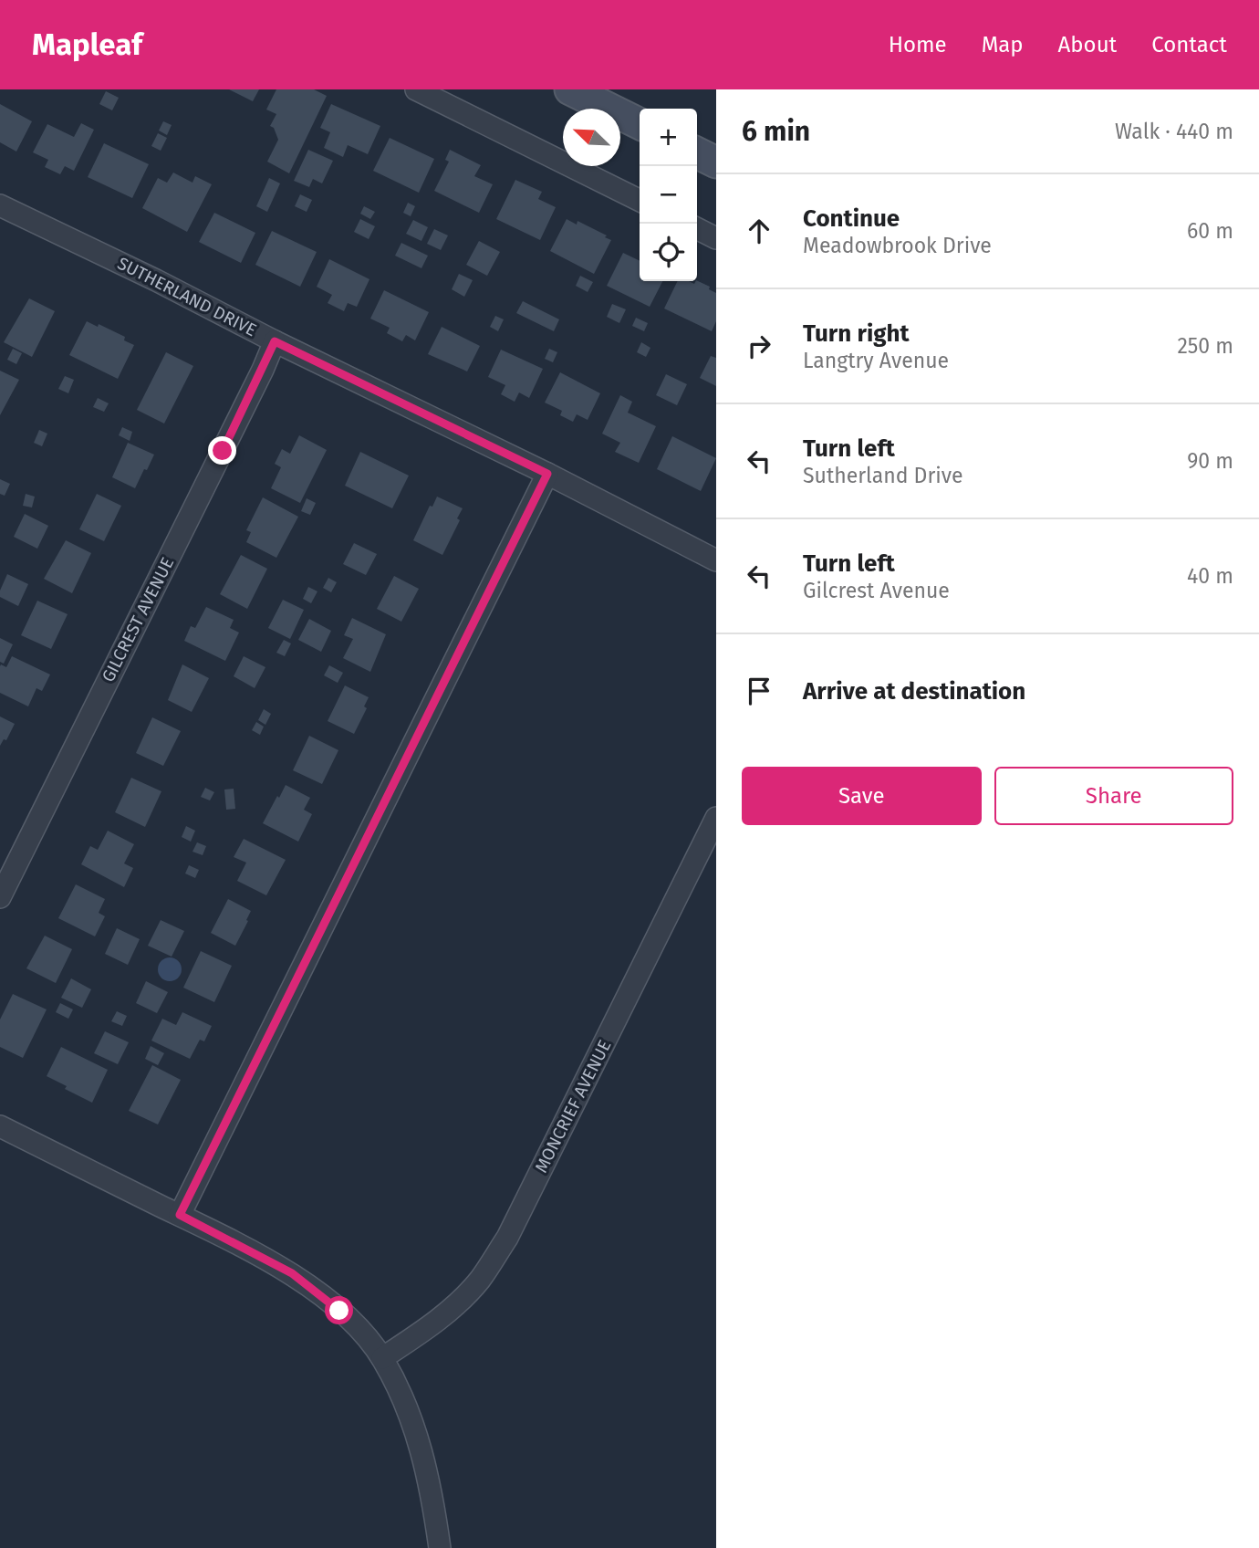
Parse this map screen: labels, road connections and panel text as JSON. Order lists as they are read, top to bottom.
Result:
{
  "streets": {
    "street": ["SUTHERLAND DRIVE", "GILCREST AVENUE", "MONCRIEF AVENUE"]
  },
  "crossings": [
    ["SUTHERLAND DRIVE", "GILCREST AVENUE"]
  ],
  "north": "top left",
  "page": {
    "header": "Mapleaf",
    "nav": [
      "Home",
      "Map",
      "About",
      "Contact"
    ],
    "heading": ["6 min", "Walk · 440 m"],
    "map_buttons": ["+", "−"],
    "list": [
      ["Continue", "Meadowbrook Drive", "60 m"],
      ["Turn right", "Langtry Avenue", "250 m"],
      ["Turn left", "Sutherland Drive", "90 m"],
      ["Turn left", "Gilcrest Avenue", "40 m"],
      "Arrive at destination"
    ],
    "buttons": ["Save", "Share"]
  }
}
